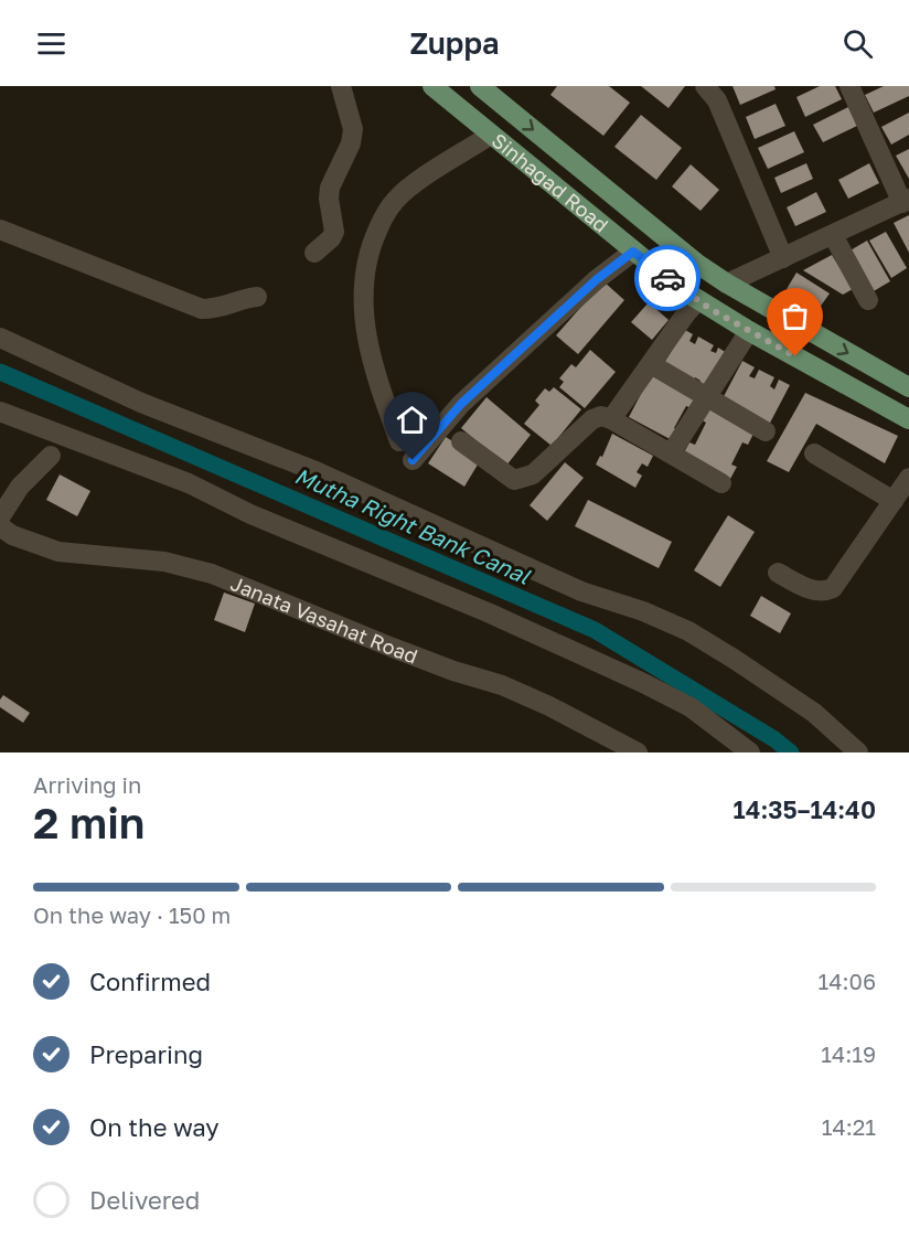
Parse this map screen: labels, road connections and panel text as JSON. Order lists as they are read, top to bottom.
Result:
{
  "streets": {
    "main road": ["Sinhagad Road"],
    "street": ["Janata Vasahat Road"]
  },
  "water": ["Mutha Right Bank Canal"],
  "page": {
    "header": "Zuppa",
    "heading": ["2 min", "Arriving in", "14:35–14:40"],
    "bar": "On the way · 150 m",
    "list": [
      ["Confirmed", "14:06"],
      ["Preparing", "14:19"],
      ["On the way", "14:21"],
      "Delivered"
    ]
  }
}
